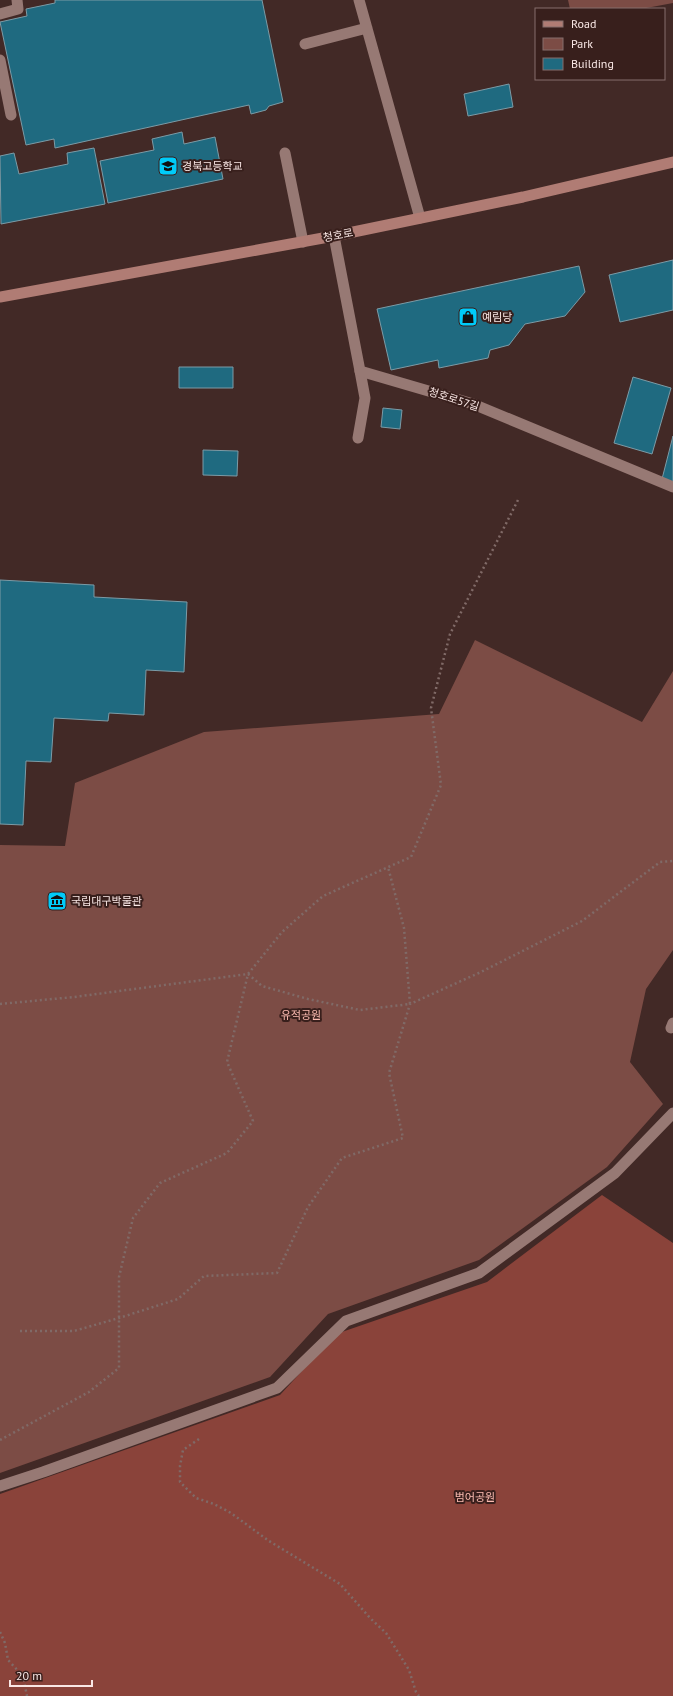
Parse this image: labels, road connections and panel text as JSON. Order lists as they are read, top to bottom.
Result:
{
  "streets": {
    "main road": ["청호로"],
    "street": ["청호로57길"]
  },
  "parks": ["유적공원", "범어공원"],
  "places": {
    "school or university": ["경북고등학교"],
    "shop": ["예림당"],
    "museum": ["국립대구박물관"]
  },
  "legend": ["Road", "Park", "Building"],
  "scale_bar": "20 m"
}
